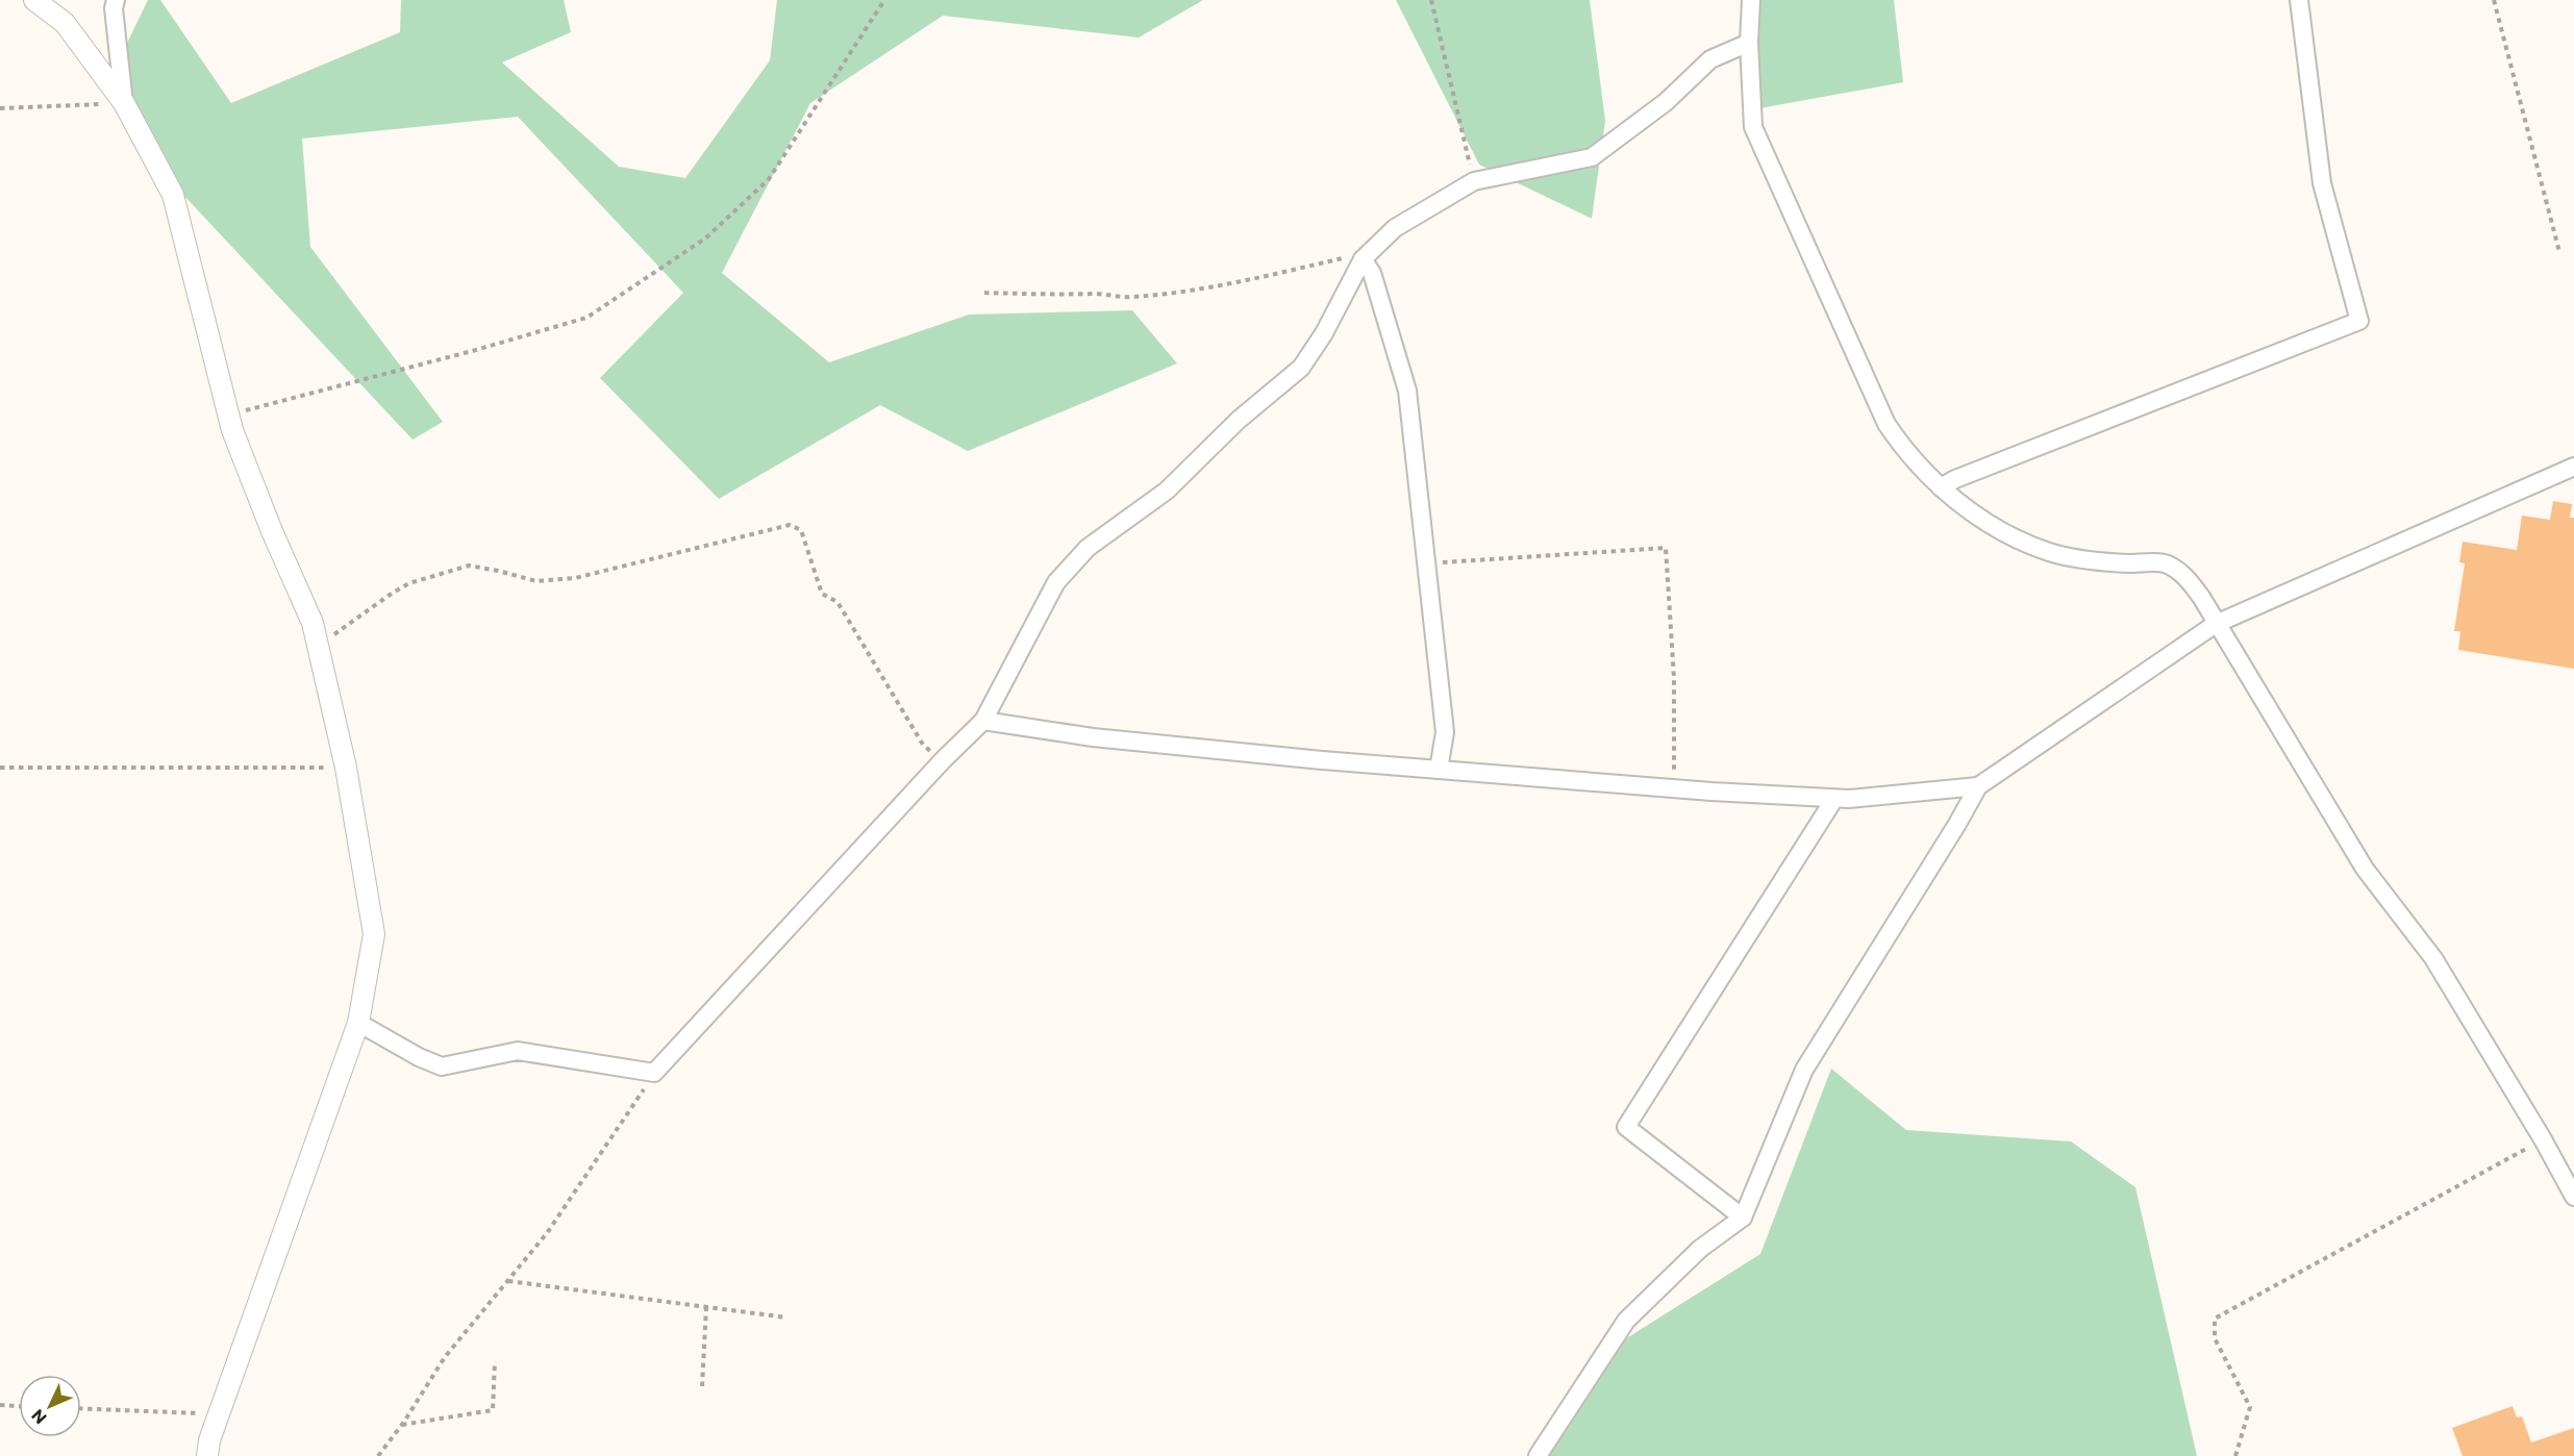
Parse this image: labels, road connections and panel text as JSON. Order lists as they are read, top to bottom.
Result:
{
  "north": "bottom left"
}
